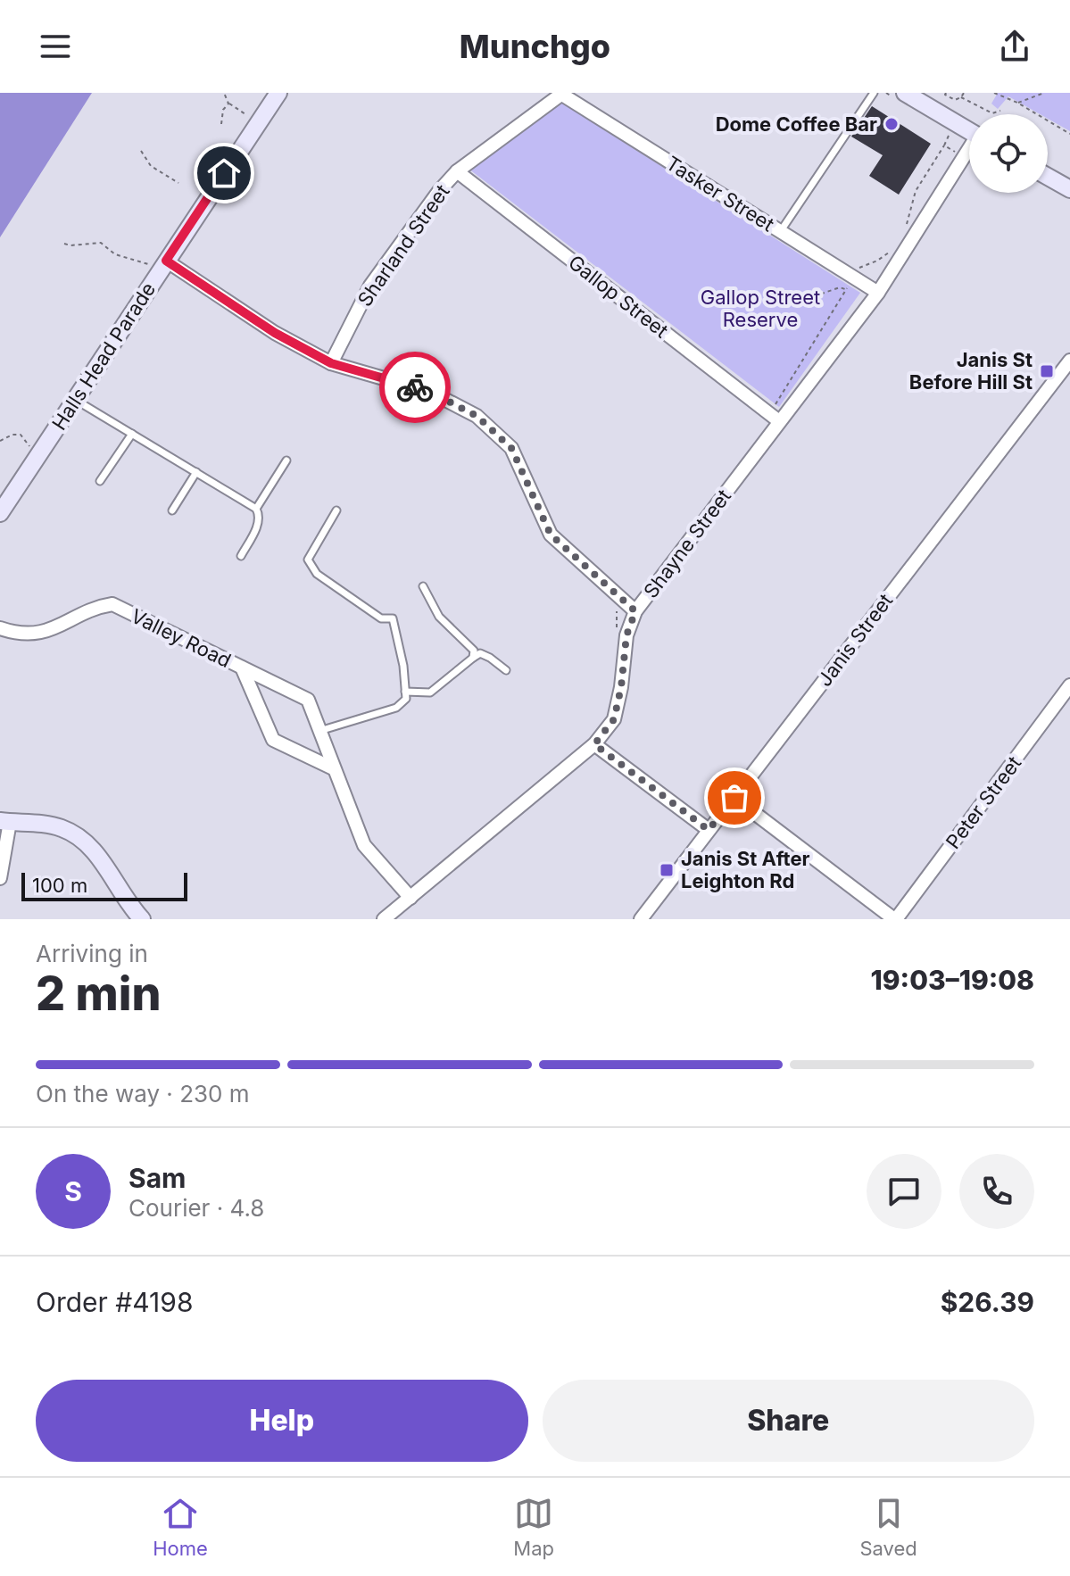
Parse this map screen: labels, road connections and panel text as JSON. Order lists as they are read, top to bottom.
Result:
{
  "streets": {
    "street": [
      "Tasker Street",
      "Sharland Street",
      "Gallop Street",
      "Halls Head Parade",
      "Shayne Street",
      "Valley Road",
      "Janis Street",
      "Peter Street"
    ]
  },
  "crossings": [
    ["Tasker Street", "Sharland Street"],
    ["Tasker Street", "Shayne Street"],
    ["Sharland Street", "Gallop Street"],
    ["Gallop Street", "Shayne Street"],
    ["Shayne Street", "Valley Road"]
  ],
  "parks": ["Gallop Street Reserve"],
  "places": {
    "other": ["Dome Coffee Bar"],
    "transit": ["Janis St Before Hill St", "Janis St After Leighton Rd"]
  },
  "scale_bar": "100 m",
  "page": {
    "header": "Munchgo",
    "scale": "100 m",
    "heading": ["2 min", "Arriving in", "19:03–19:08"],
    "panel": [
      "Sam",
      "Courier · 4.8",
      "Order #4198",
      "$26.39"
    ],
    "bar": "On the way · 230 m",
    "round": "S",
    "buttons": ["Help", "Share"],
    "tabs": ["Home", "Map", "Saved"]
  }
}
